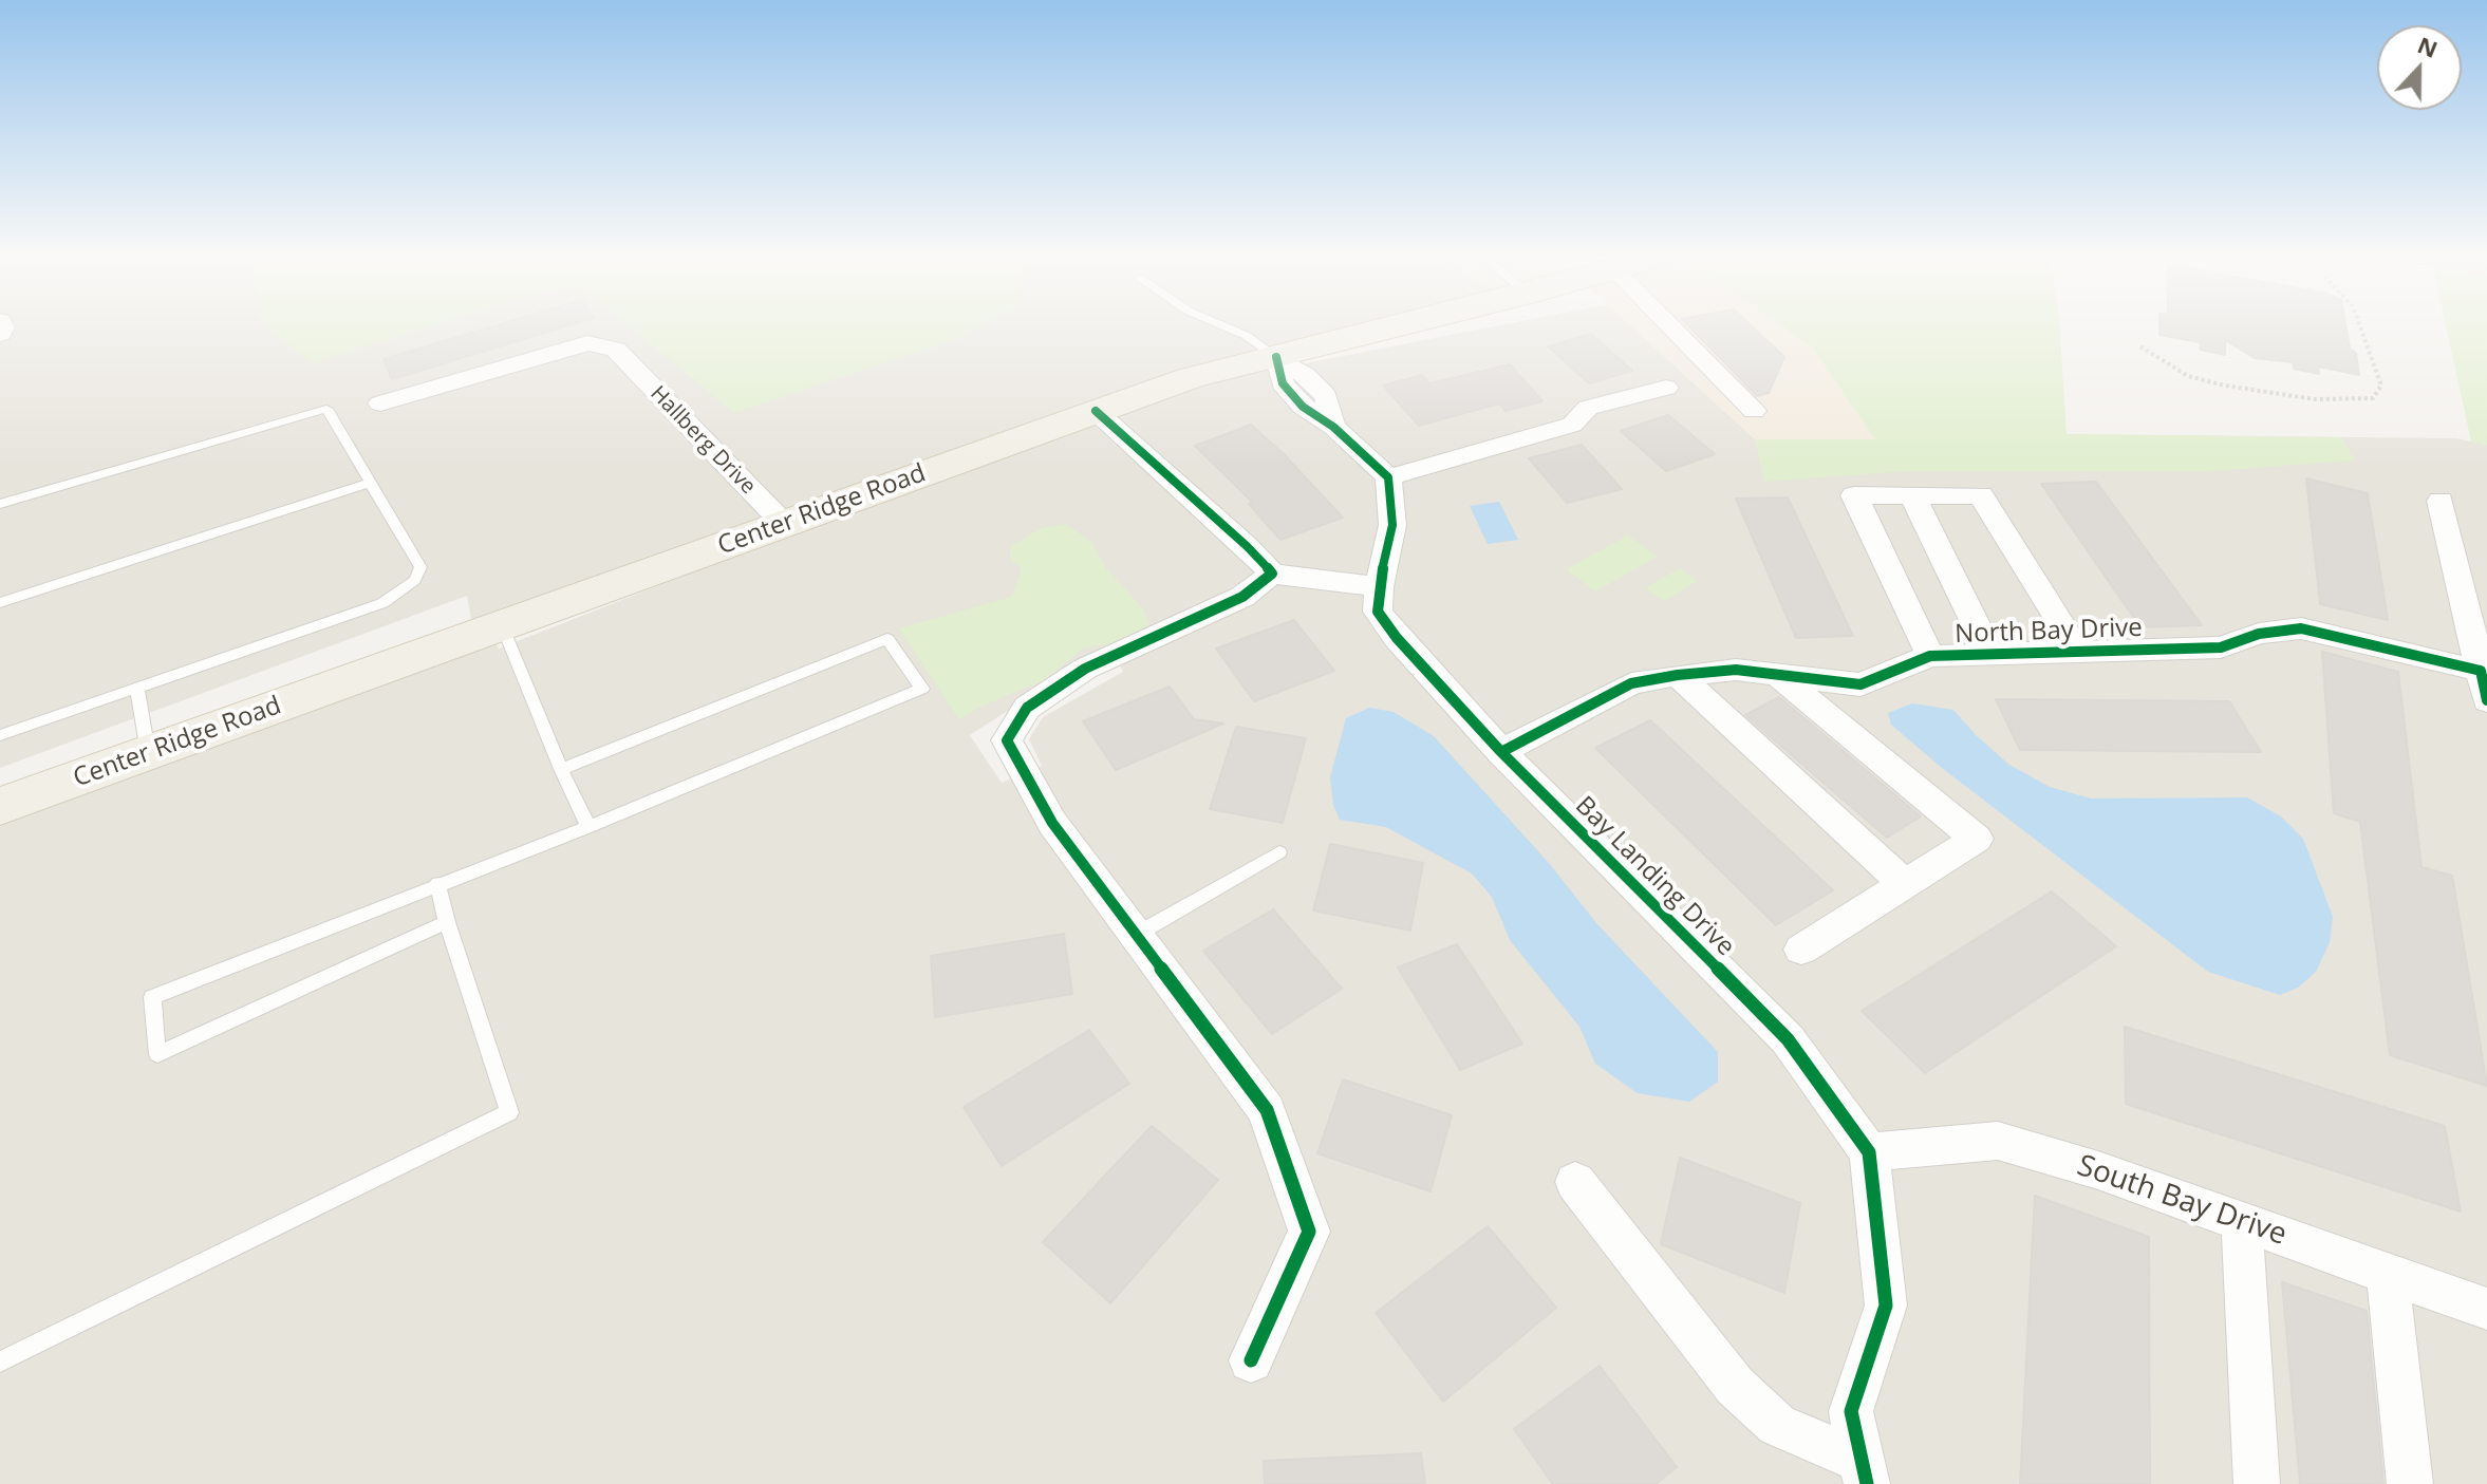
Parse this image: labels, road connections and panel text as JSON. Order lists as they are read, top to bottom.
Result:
{
  "streets": {
    "main road": ["Center Ridge Road"],
    "street": [
      "Hallberg Drive",
      "North Bay Drive",
      "Bay Landing Drive",
      "South Bay Drive"
    ]
  },
  "crossings": [
    ["Hallberg Drive", "Center Ridge Road"],
    ["North Bay Drive", "Bay Landing Drive"],
    ["Bay Landing Drive", "South Bay Drive"]
  ],
  "north": "top"
}
